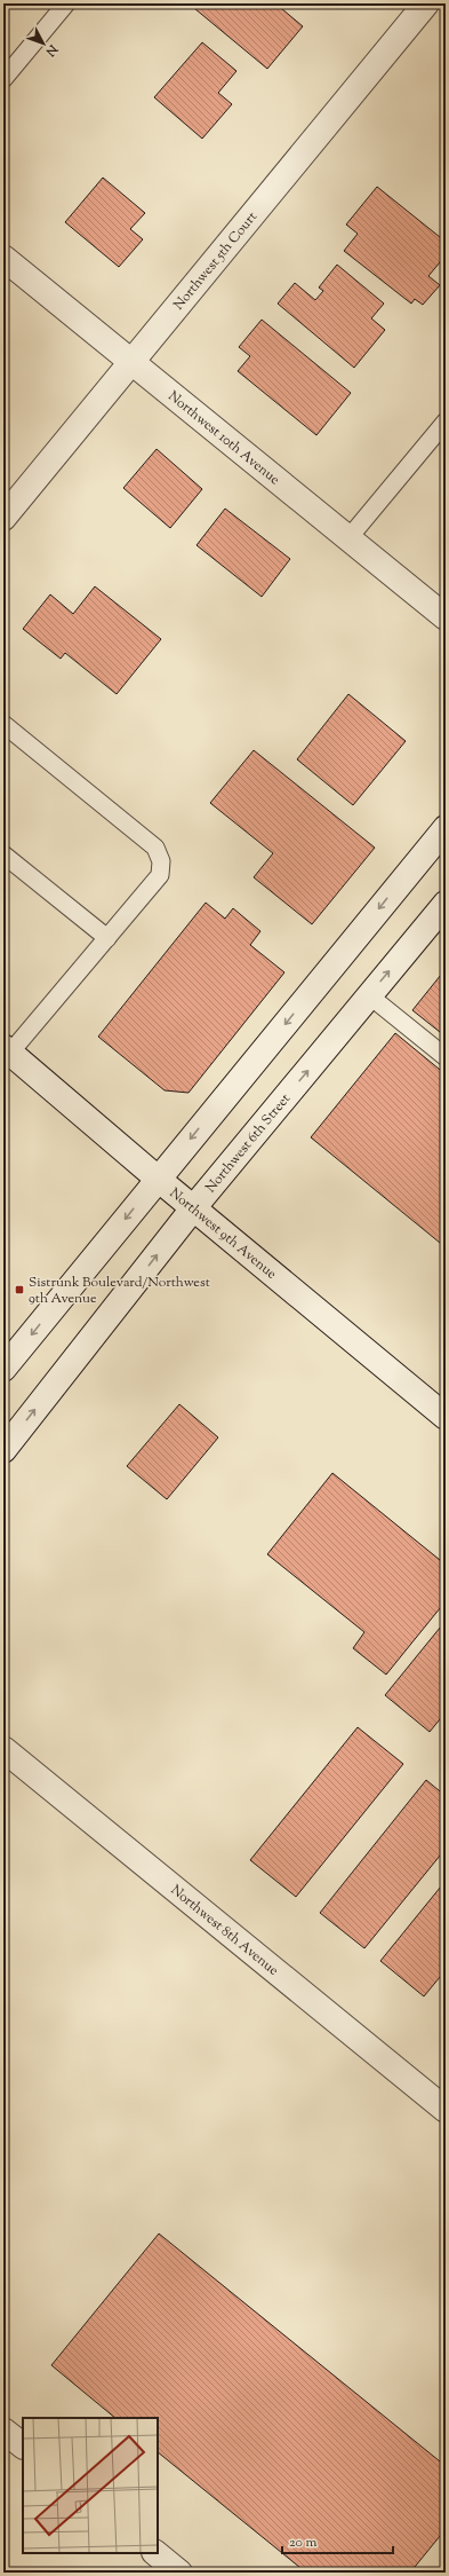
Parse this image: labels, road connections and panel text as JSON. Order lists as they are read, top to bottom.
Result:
{
  "streets": {
    "street": [
      "Northwest 5th Court",
      "Northwest 10th Avenue",
      "Northwest 6th Street",
      "Northwest 9th Avenue",
      "Northwest 8th Avenue"
    ]
  },
  "crossings": [
    ["Northwest 5th Court", "Northwest 10th Avenue"],
    ["Northwest 6th Street", "Northwest 9th Avenue"]
  ],
  "places": {
    "transit": ["Sistrunk Boulevard/Northwest 9th Avenue"]
  },
  "scale_bar": "20 m",
  "north": "bottom right"
}
